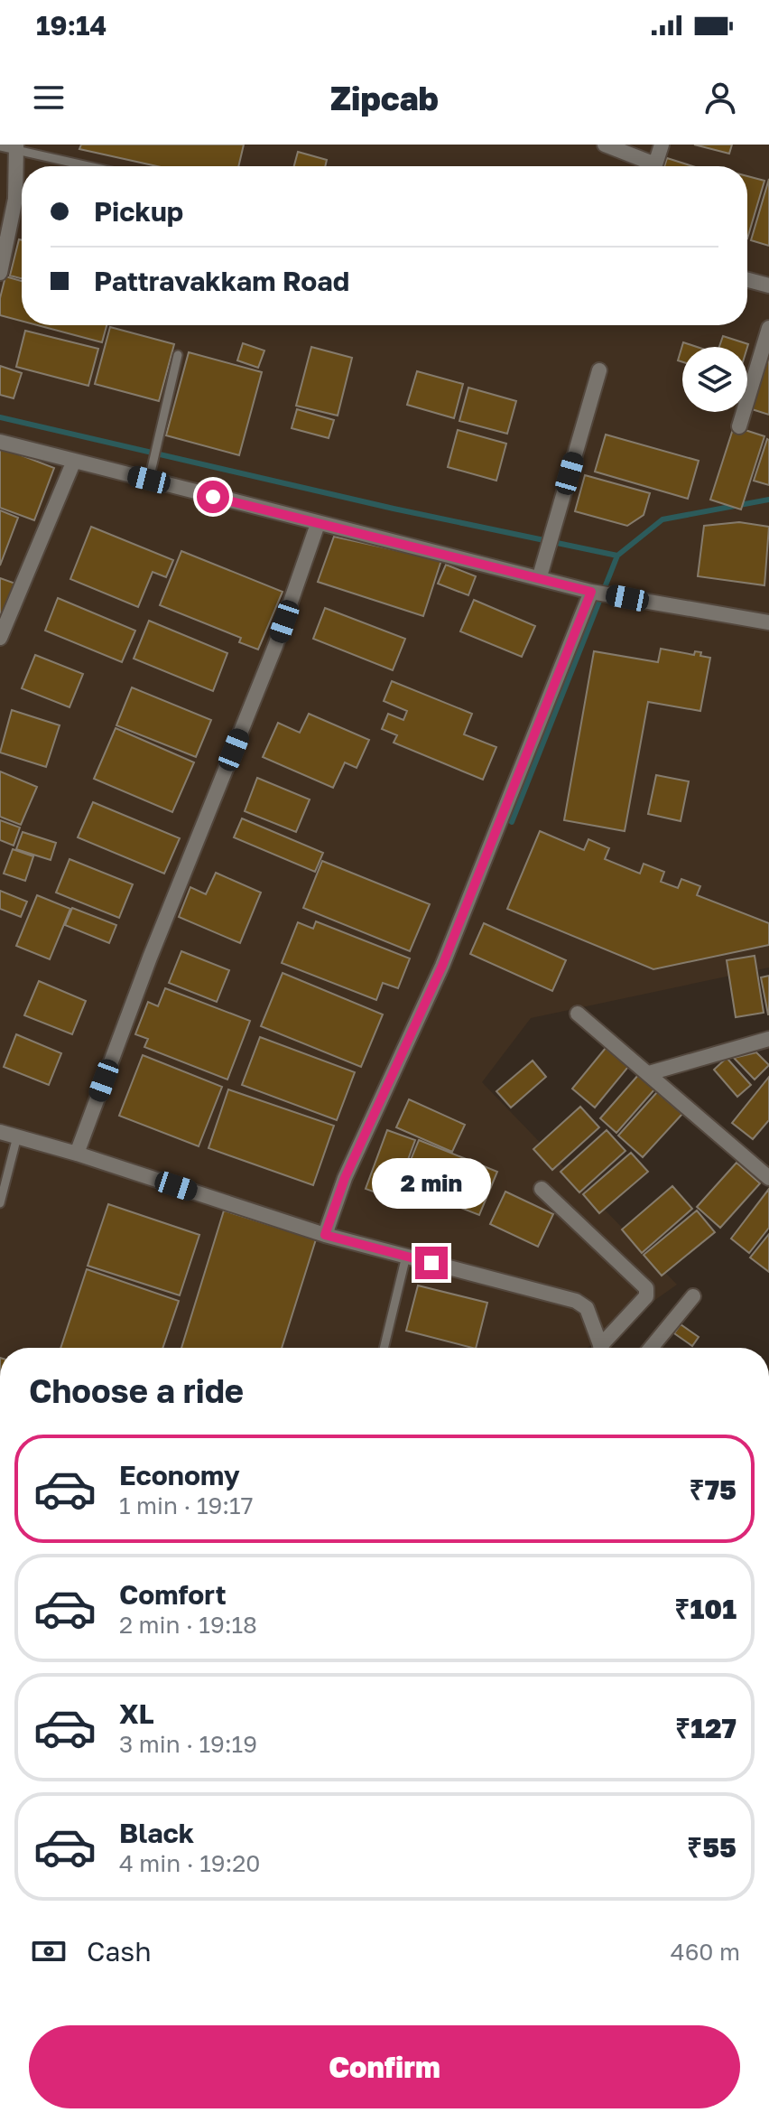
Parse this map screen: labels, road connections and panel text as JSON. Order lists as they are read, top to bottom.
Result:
{
  "page": {
    "status": "19:14",
    "header": "Zipcab",
    "banner": ["Pickup", "Pattravakkam Road"],
    "bubble": "2 min",
    "heading": "Choose a ride",
    "list": [
      {
        "name": "Economy",
        "note": "1 min · 19:17",
        "value": "₹75"
      },
      {
        "name": "Comfort",
        "note": "2 min · 19:18",
        "value": "₹101"
      },
      {
        "name": "XL",
        "note": "3 min · 19:19",
        "value": "₹127"
      },
      {
        "name": "Black",
        "note": "4 min · 19:20",
        "value": "₹55"
      }
    ],
    "pay": ["Cash", "460 m"],
    "buttons": "Confirm"
  }
}
